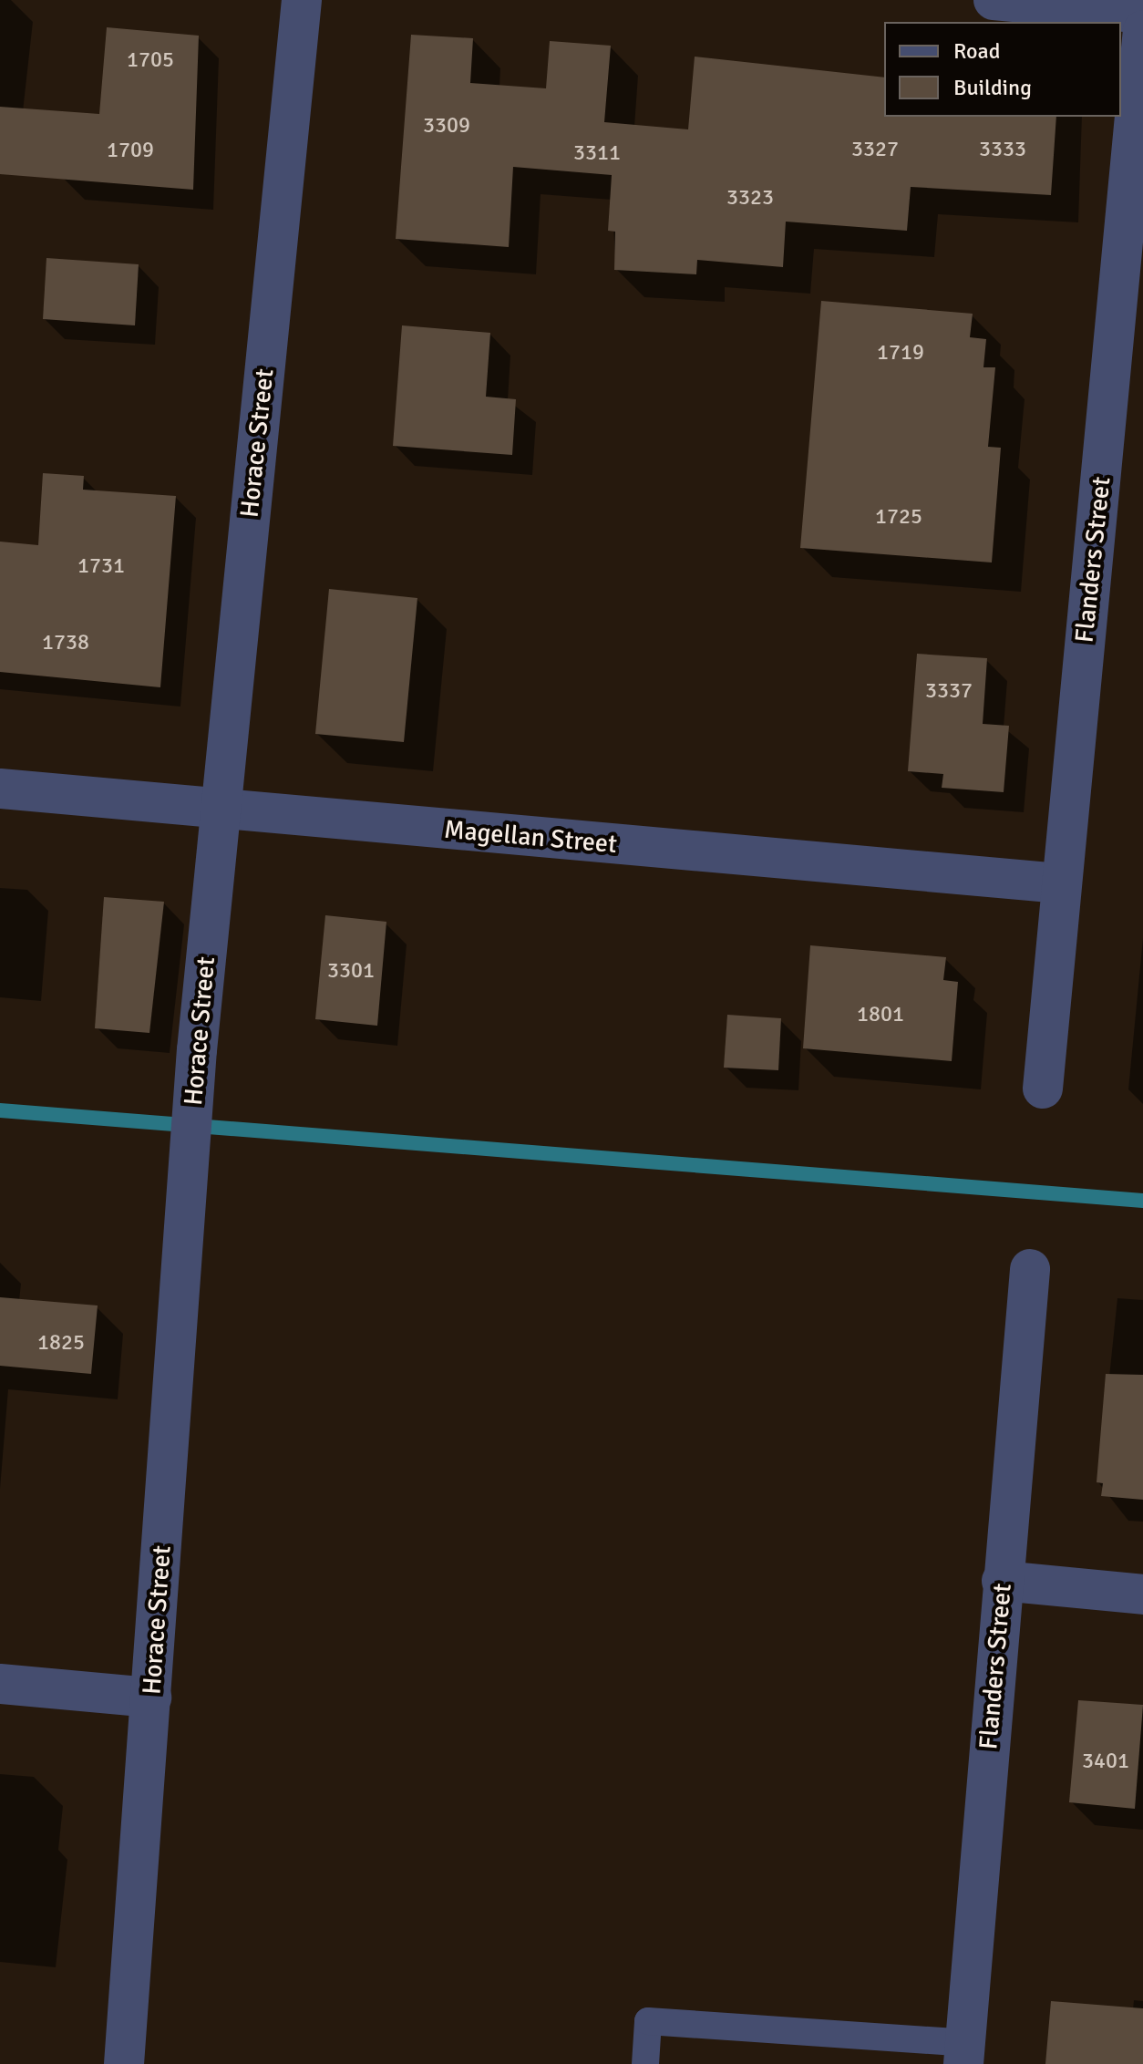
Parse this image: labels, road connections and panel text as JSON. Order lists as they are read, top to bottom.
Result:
{
  "streets": {
    "street": ["Horace Street", "Flanders Street", "Magellan Street"]
  },
  "crossings": [
    ["Horace Street", "Magellan Street"],
    ["Flanders Street", "Magellan Street"]
  ],
  "house_numbers": [
    "1705",
    "3309",
    "3327",
    "3333",
    "1709",
    "3311",
    "3323",
    "1719",
    "1725",
    "1731",
    "1738",
    "3337",
    "3301",
    "1801",
    "1825",
    "3401"
  ],
  "legend": ["Road", "Building"]
}
